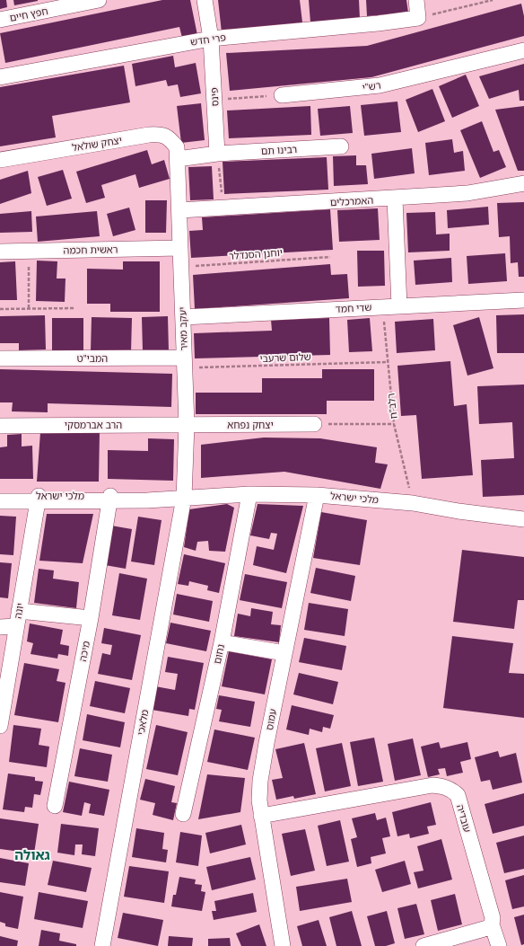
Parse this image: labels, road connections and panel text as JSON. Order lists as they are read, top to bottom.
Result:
{
  "streets": {
    "street": [
      "חפץ חיים",
      "פרי חדש",
      "רש\"י",
      "פינס",
      "יצחק שולאל",
      "רבינו תם",
      "האמרכלים",
      "ראשית חכמה",
      "שדי חמד",
      "יעקב מאיר",
      "המבי\"ט",
      "הרב אברמסקי",
      "יצחק נפחא",
      "מלכי ישראל",
      "יונה",
      "מיכה",
      "נחום",
      "עמוס",
      "מלאכי",
      "עובדיה"
    ],
    "path": ["יוחנן הסנדלר", "שלום שרעבי", "רלב\"ח"]
  },
  "crossings": [
    ["פרי חדש", "פינס"],
    ["פינס", "רבינו תם"],
    ["יצחק שולאל", "יעקב מאיר"],
    ["האמרכלים", "יעקב מאיר"],
    ["ראשית חכמה", "יעקב מאיר"],
    ["יוחנן הסנדלר", "יעקב מאיר"],
    ["שדי חמד", "יעקב מאיר"],
    ["שדי חמד", "רלב\"ח"],
    ["יעקב מאיר", "שלום שרעבי"],
    ["יעקב מאיר", "המבי\"ט"],
    ["יעקב מאיר", "הרב אברמסקי"],
    ["יעקב מאיר", "יצחק נפחא"],
    ["יעקב מאיר", "מלכי ישראל"],
    ["יעקב מאיר", "מלאכי"],
    ["שלום שרעבי", "המבי\"ט"],
    ["שלום שרעבי", "רלב\"ח"],
    ["רלב\"ח", "מלכי ישראל"],
    ["הרב אברמסקי", "יצחק נפחא"],
    ["מלכי ישראל", "יונה"],
    ["מלכי ישראל", "מיכה"],
    ["מלכי ישראל", "נחום"],
    ["מלכי ישראל", "עמוס"],
    ["מלכי ישראל", "מלאכי"],
    ["עמוס", "עובדיה"]
  ],
  "districts": ["גאולה"]
}
